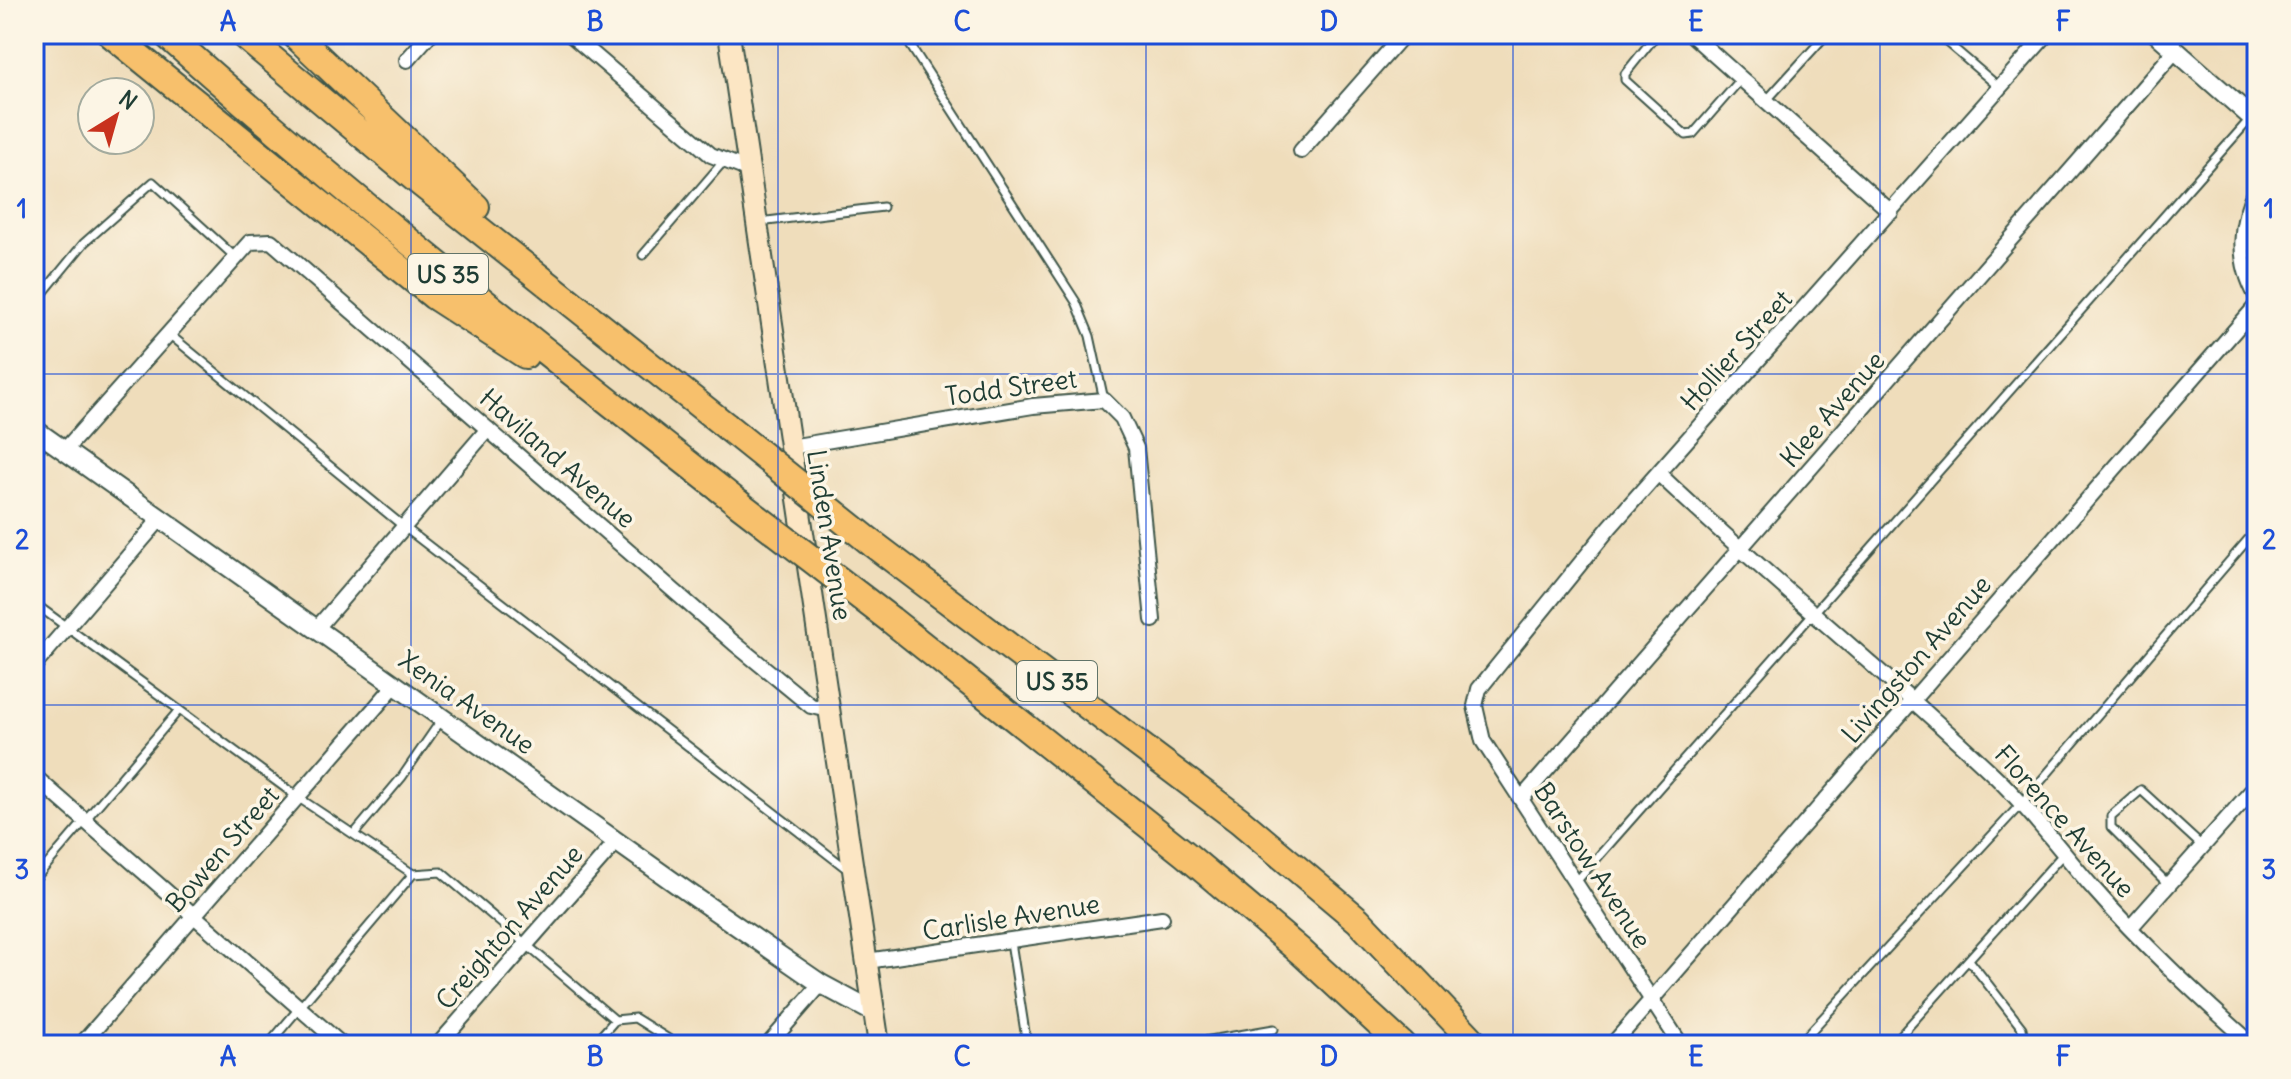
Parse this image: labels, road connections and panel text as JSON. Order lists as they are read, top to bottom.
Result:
{
  "streets": {
    "highway": ["US 35"],
    "main road": ["Linden Avenue"],
    "street": [
      "Hollier Street",
      "Todd Street",
      "Klee Avenue",
      "Haviland Avenue",
      "Livingston Avenue",
      "Xenia Avenue",
      "Florence Avenue",
      "Bowen Street",
      "Barstow Avenue",
      "Carlisle Avenue",
      "Creighton Avenue"
    ]
  },
  "crossings": [
    ["Hollier Street", "Florence Avenue"],
    ["Hollier Street", "Barstow Avenue"],
    ["Todd Street", "Linden Avenue"],
    ["Klee Avenue", "Florence Avenue"],
    ["Klee Avenue", "Barstow Avenue"],
    ["Haviland Avenue", "Linden Avenue"],
    ["Linden Avenue", "Xenia Avenue"],
    ["Linden Avenue", "Carlisle Avenue"],
    ["Livingston Avenue", "Florence Avenue"],
    ["Livingston Avenue", "Barstow Avenue"],
    ["Xenia Avenue", "Bowen Street"],
    ["Xenia Avenue", "Creighton Avenue"]
  ],
  "north": "top right",
  "grid": {
    "columns": [
      "A",
      "B",
      "C",
      "D",
      "E",
      "F"
    ],
    "rows": ["1", "2", "3"]
  }
}
